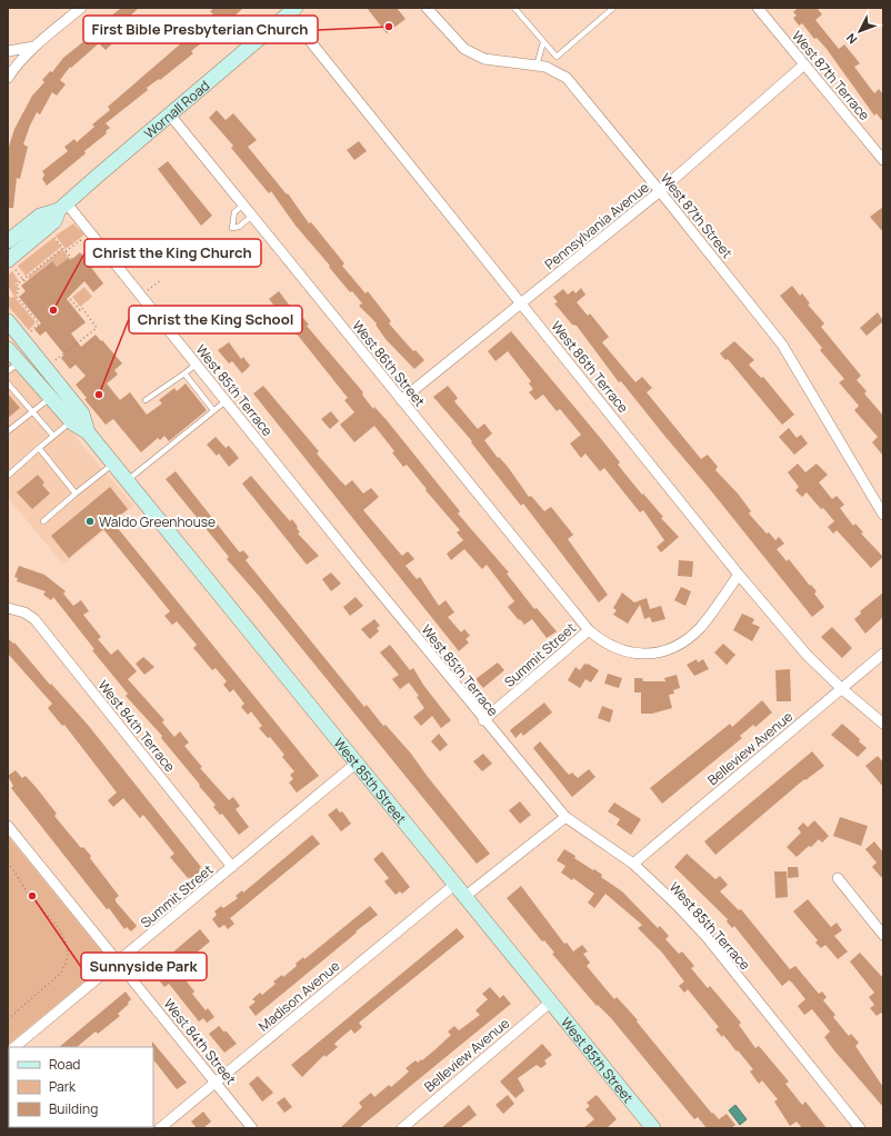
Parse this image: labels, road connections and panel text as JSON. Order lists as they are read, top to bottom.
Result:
{
  "streets": {
    "main road": ["Wornall Road", "West 85th Street"],
    "street": [
      "West 87th Terrace",
      "West 87th Street",
      "Pennsylvania Avenue",
      "West 86th Street",
      "West 86th Terrace",
      "West 85th Terrace",
      "Summit Street",
      "West 84th Terrace",
      "Belleview Avenue",
      "Madison Avenue",
      "West 84th Street"
    ]
  },
  "crossings": [
    ["West 87th Terrace", "Pennsylvania Avenue"],
    ["Wornall Road", "West 86th Street"],
    ["Wornall Road", "West 86th Terrace"],
    ["Wornall Road", "West 85th Terrace"],
    ["West 87th Street", "Pennsylvania Avenue"],
    ["Pennsylvania Avenue", "West 86th Street"],
    ["Pennsylvania Avenue", "West 86th Terrace"],
    ["West 86th Street", "Summit Street"],
    ["West 86th Terrace", "Summit Street"],
    ["West 86th Terrace", "Belleview Avenue"],
    ["West 85th Terrace", "Summit Street"],
    ["West 85th Terrace", "Belleview Avenue"],
    ["Summit Street", "West 84th Terrace"],
    ["Summit Street", "West 85th Street"],
    ["Summit Street", "West 84th Street"],
    ["Belleview Avenue", "West 85th Street"],
    ["West 85th Street", "Madison Avenue"],
    ["Madison Avenue", "West 84th Street"]
  ],
  "places": [
    "First Bible Presbyterian Church",
    "Christ the King Church",
    "Christ the King School",
    "Waldo Greenhouse",
    "Sunnyside Park"
  ],
  "legend": ["Road", "Park", "Building"],
  "north": "bottom left"
}
